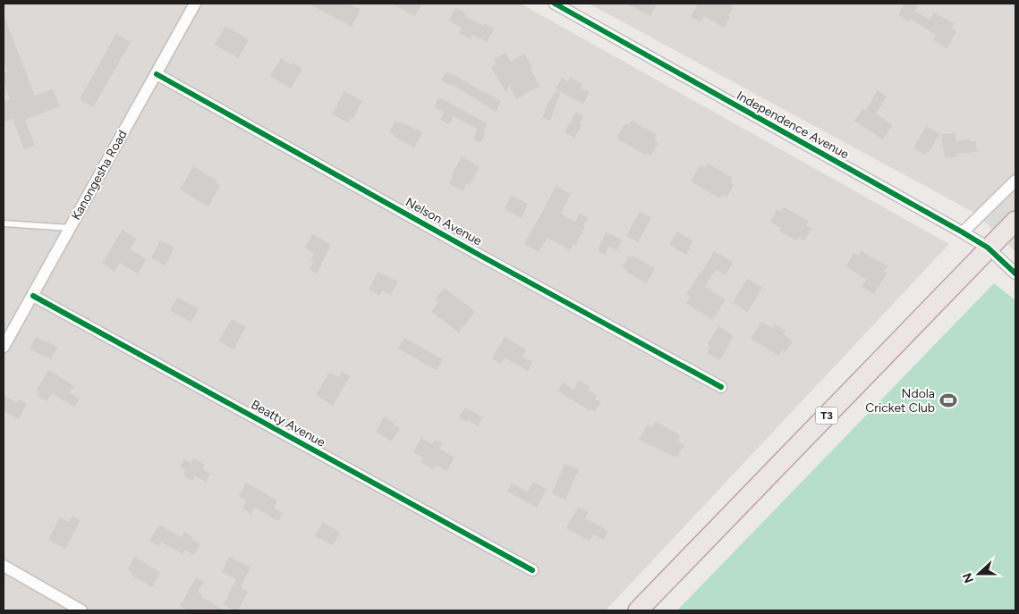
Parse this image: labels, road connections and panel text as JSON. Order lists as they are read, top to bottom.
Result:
{
  "streets": {
    "highway": ["T3"],
    "street": [
      "Independence Avenue",
      "Kanongesha Road",
      "Nelson Avenue",
      "Beatty Avenue"
    ]
  },
  "crossings": [
    ["Independence Avenue", "T3"],
    ["Kanongesha Road", "Nelson Avenue"],
    ["Kanongesha Road", "Beatty Avenue"]
  ],
  "places": {
    "sports": ["Ndola Cricket Club"]
  },
  "north": "left"
}
